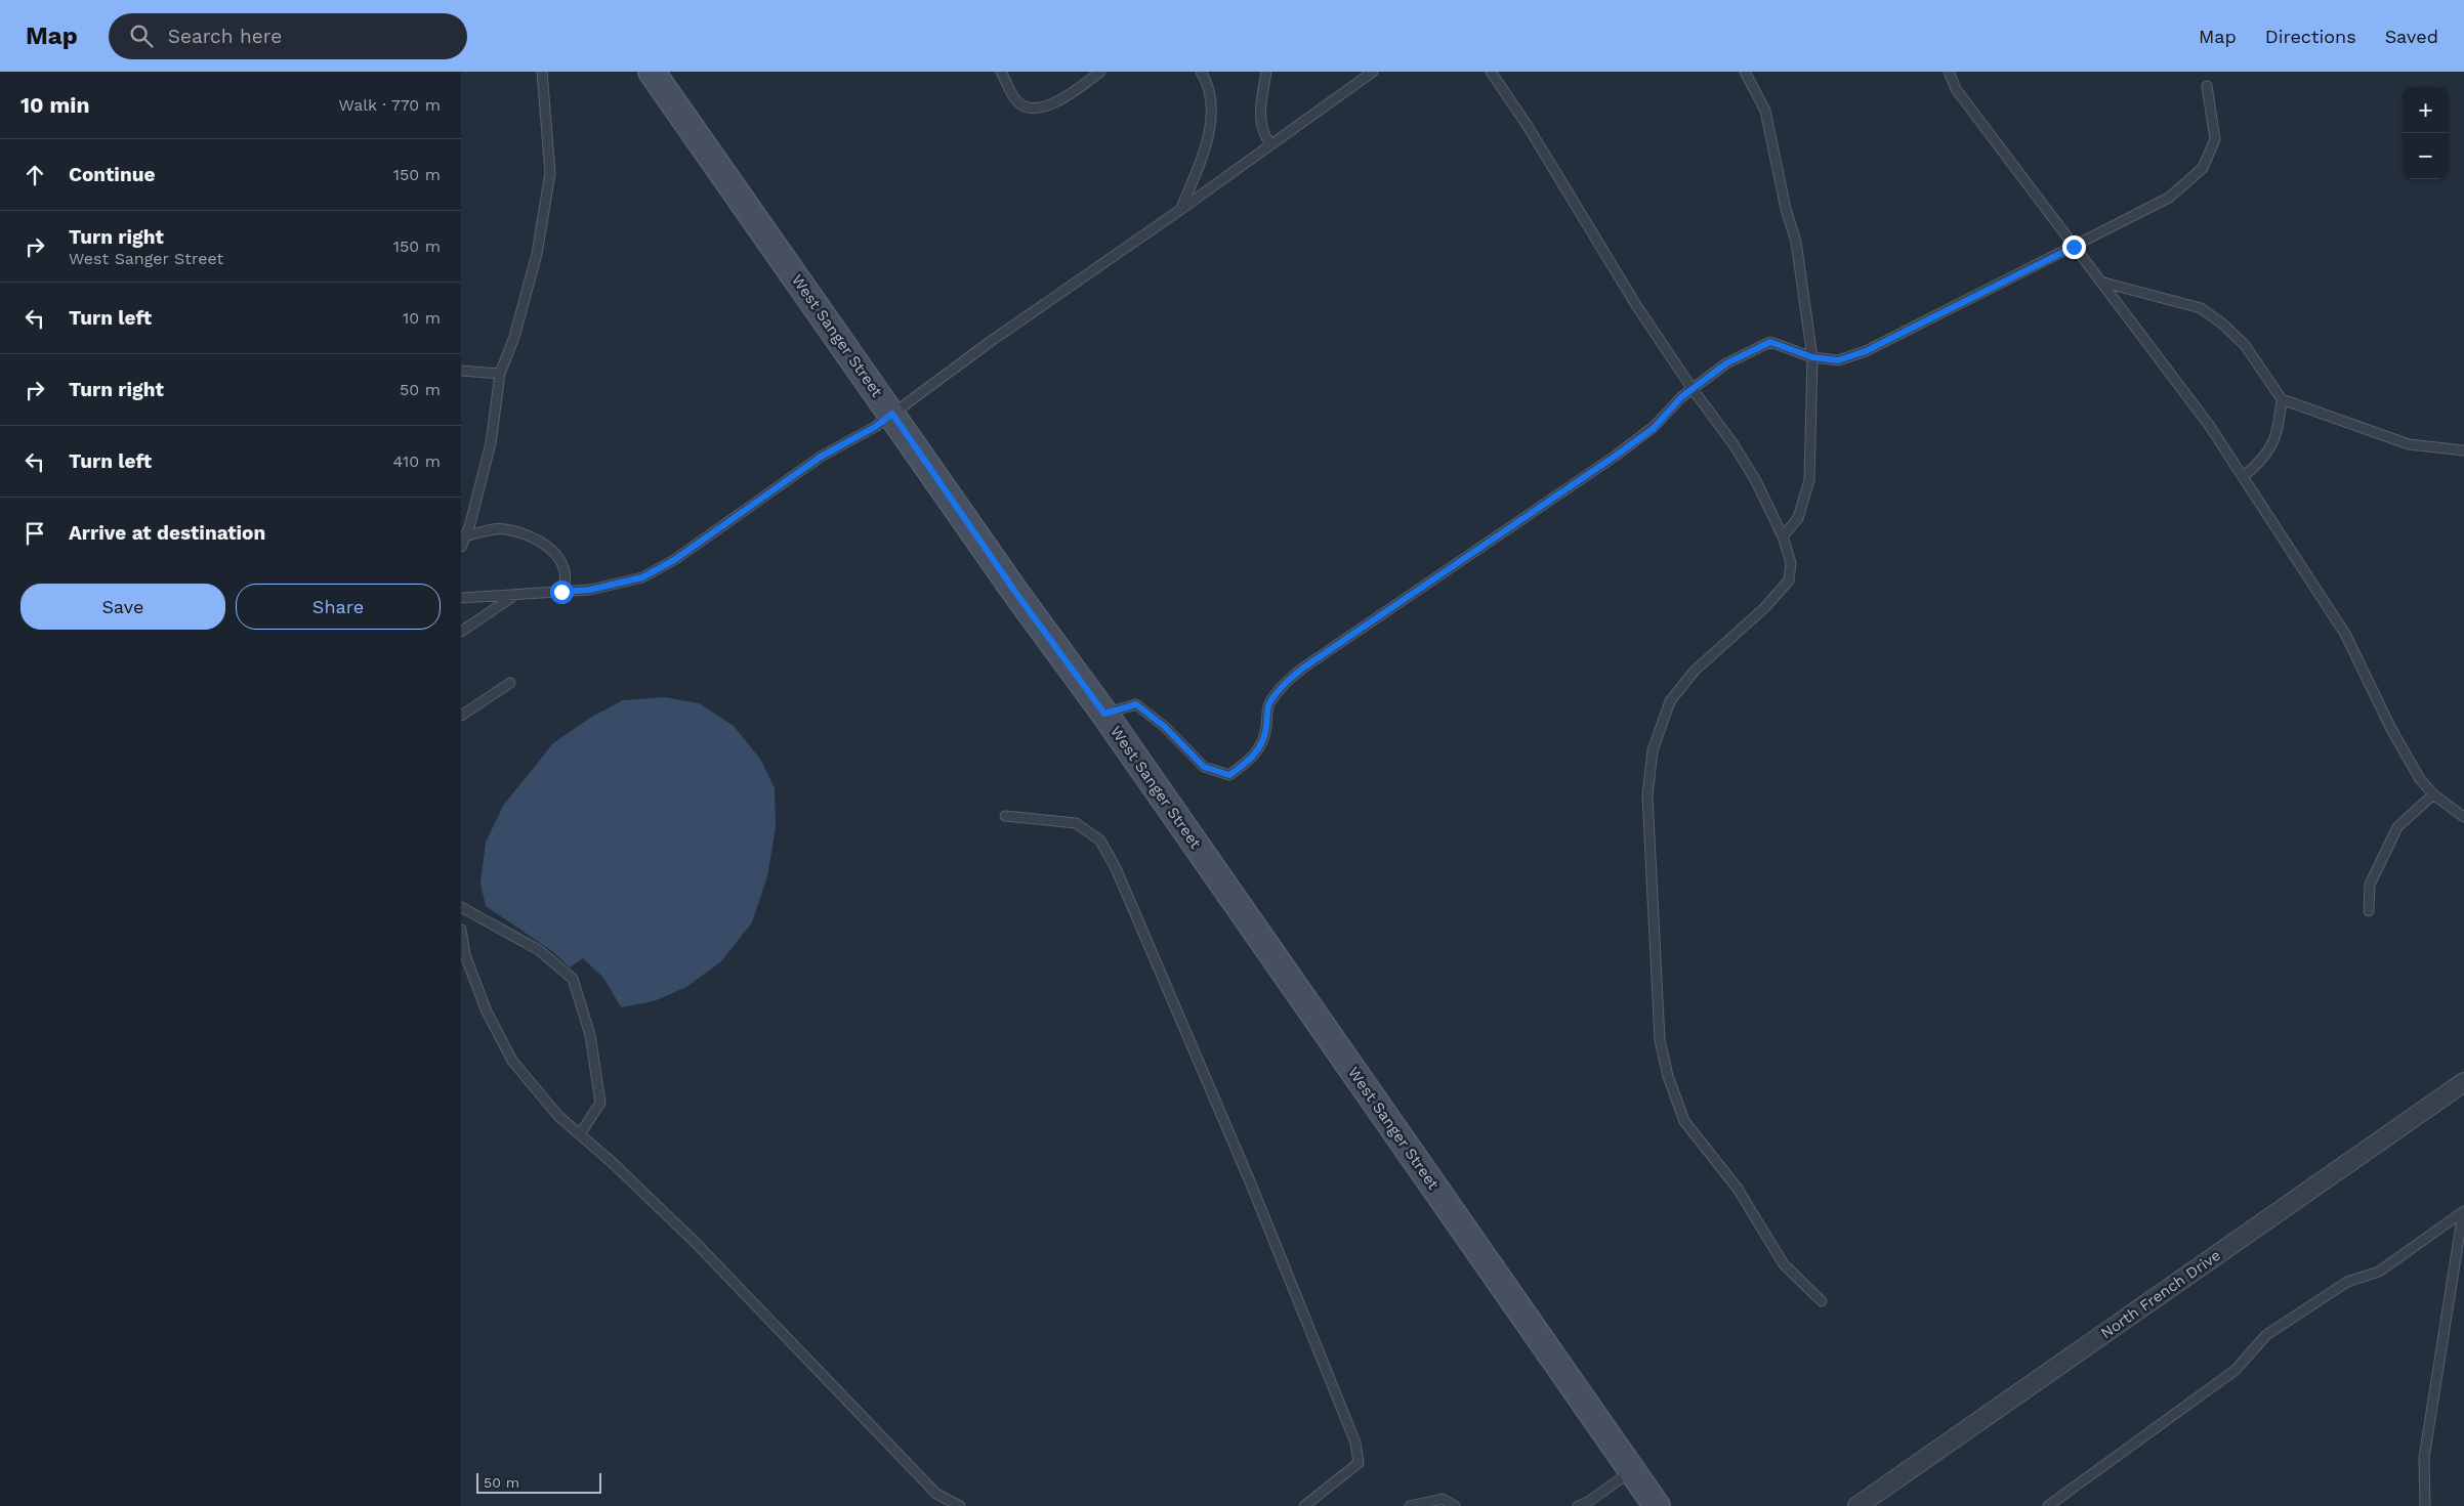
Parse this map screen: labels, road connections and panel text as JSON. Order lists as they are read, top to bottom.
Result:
{
  "streets": {
    "main road": ["West Sanger Street"],
    "street": ["North French Drive"]
  },
  "scale_bar": "50 m",
  "page": {
    "header": "Map",
    "search": "Search here",
    "nav": ["Map", "Directions", "Saved"],
    "heading": ["10 min", "Walk · 770 m"],
    "map_buttons": ["+", "−"],
    "list": [
      ["Continue", "150 m"],
      ["Turn right", "West Sanger Street", "150 m"],
      ["Turn left", "10 m"],
      ["Turn right", "50 m"],
      ["Turn left", "410 m"],
      "Arrive at destination"
    ],
    "buttons": ["Save", "Share"],
    "scale": "50 m"
  }
}
